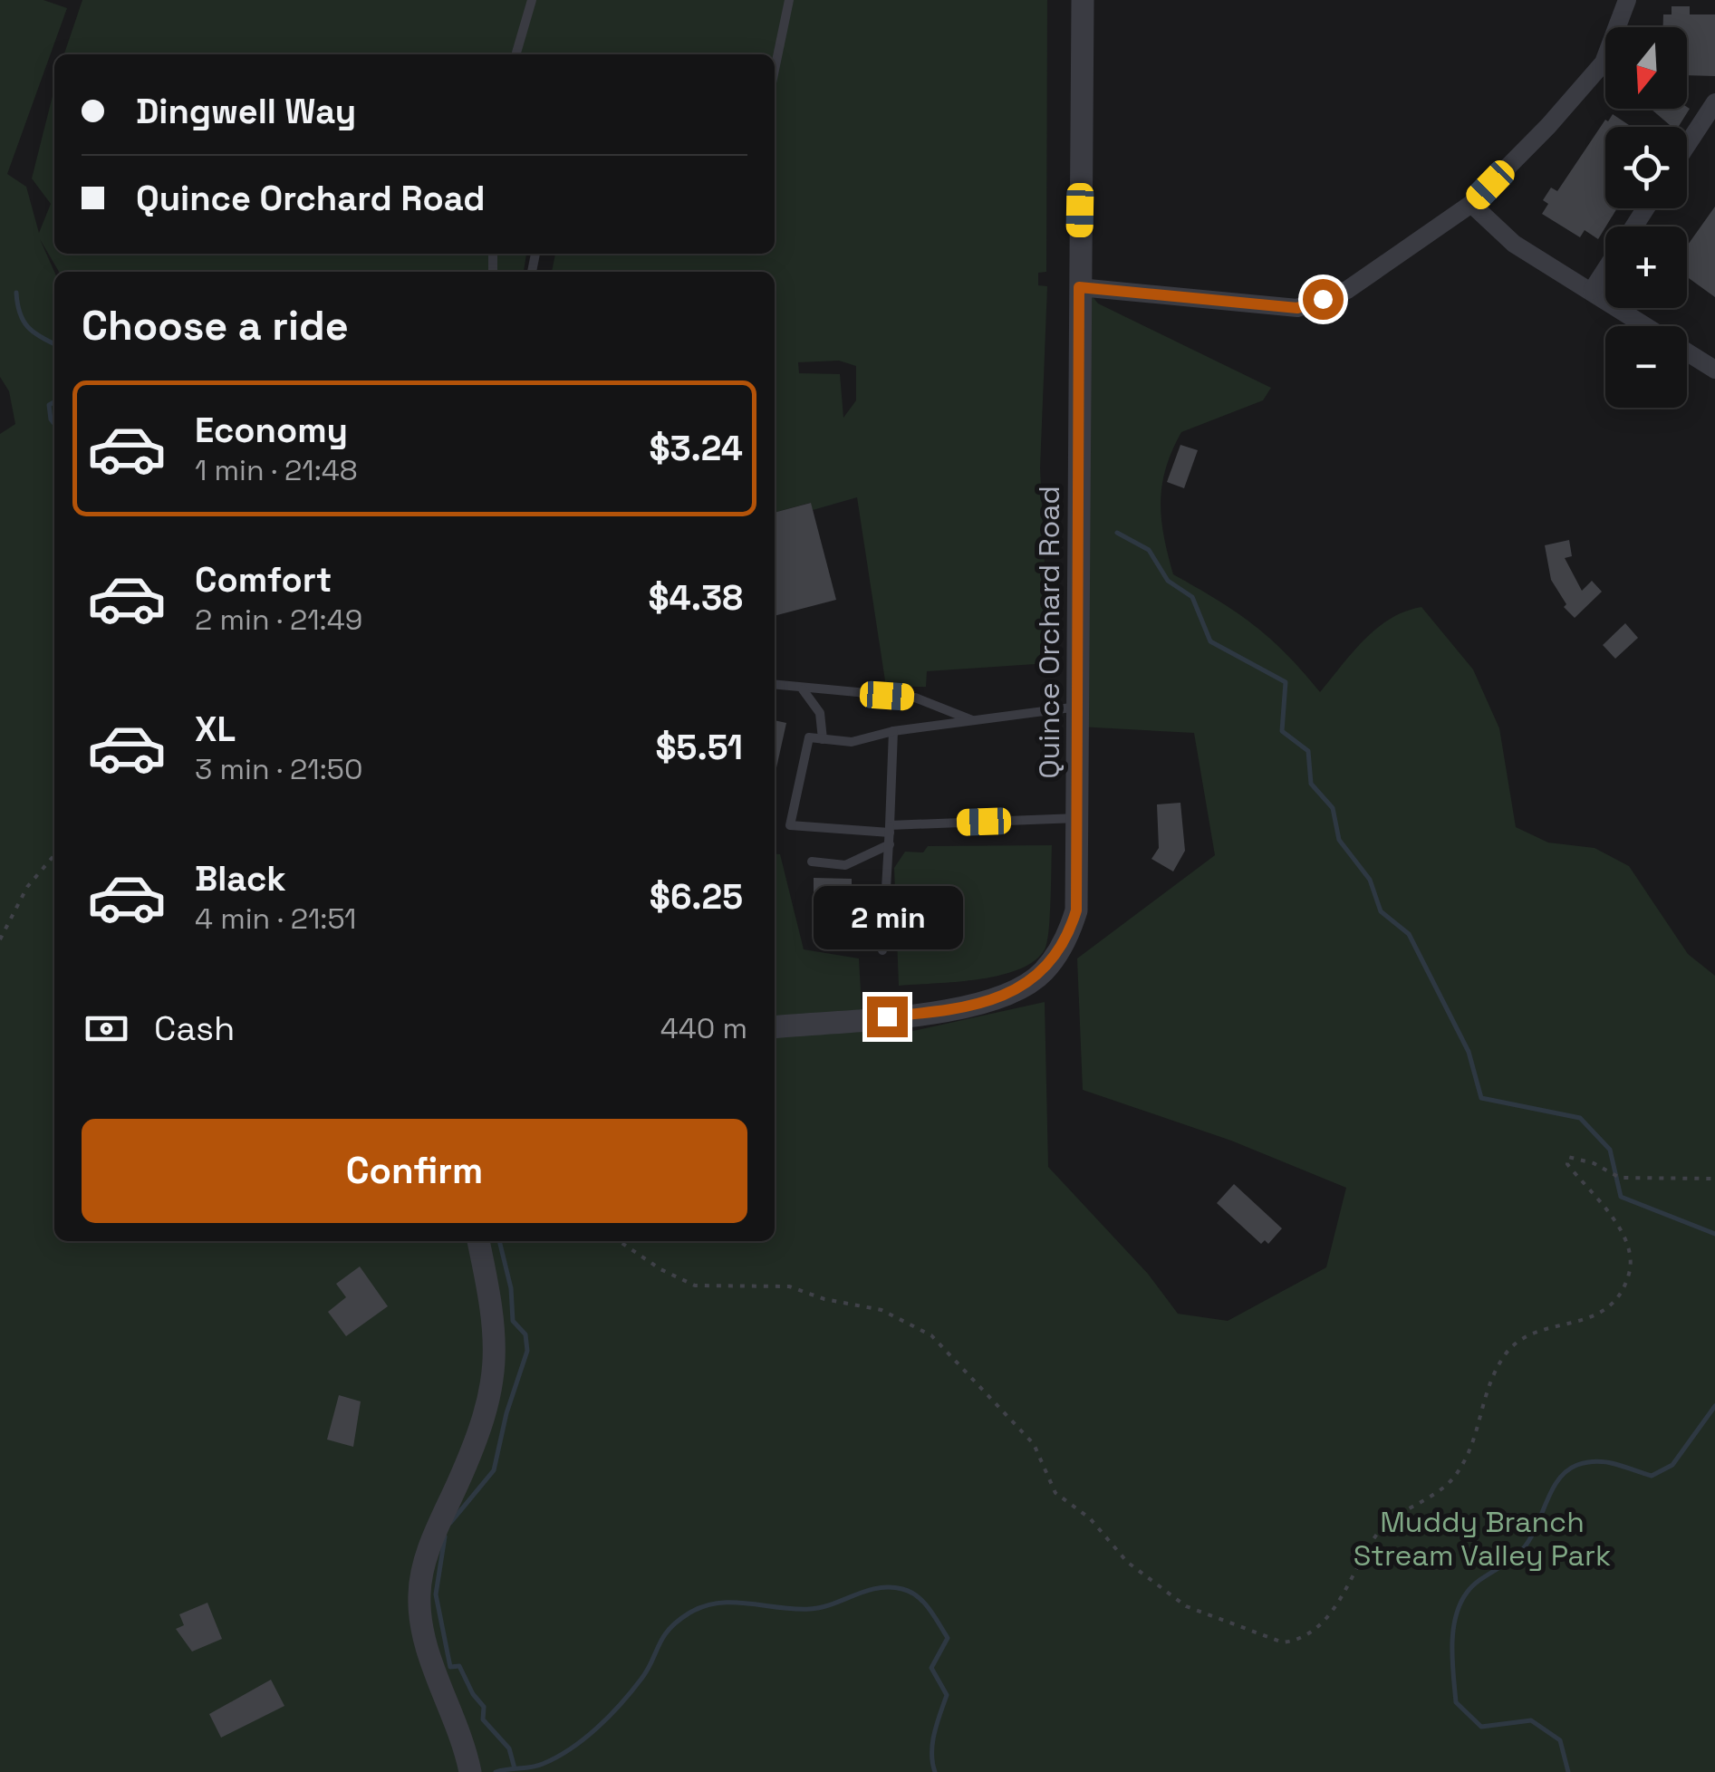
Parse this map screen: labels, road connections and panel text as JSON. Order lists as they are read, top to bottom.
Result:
{
  "streets": {
    "street": ["Quince Orchard Road"]
  },
  "parks": ["Muddy Branch Stream Valley Park"],
  "north": "bottom",
  "page": {
    "map_buttons": ["+", "−"],
    "banner": ["Dingwell Way", "Quince Orchard Road"],
    "heading": "Choose a ride",
    "list": [
      {
        "name": "Economy",
        "note": "1 min · 21:48",
        "value": "$3.24"
      },
      {
        "name": "Comfort",
        "note": "2 min · 21:49",
        "value": "$4.38"
      },
      {
        "name": "XL",
        "note": "3 min · 21:50",
        "value": "$5.51"
      },
      {
        "name": "Black",
        "note": "4 min · 21:51",
        "value": "$6.25"
      }
    ],
    "bubble": "2 min",
    "pay": ["Cash", "440 m"],
    "buttons": "Confirm"
  }
}
